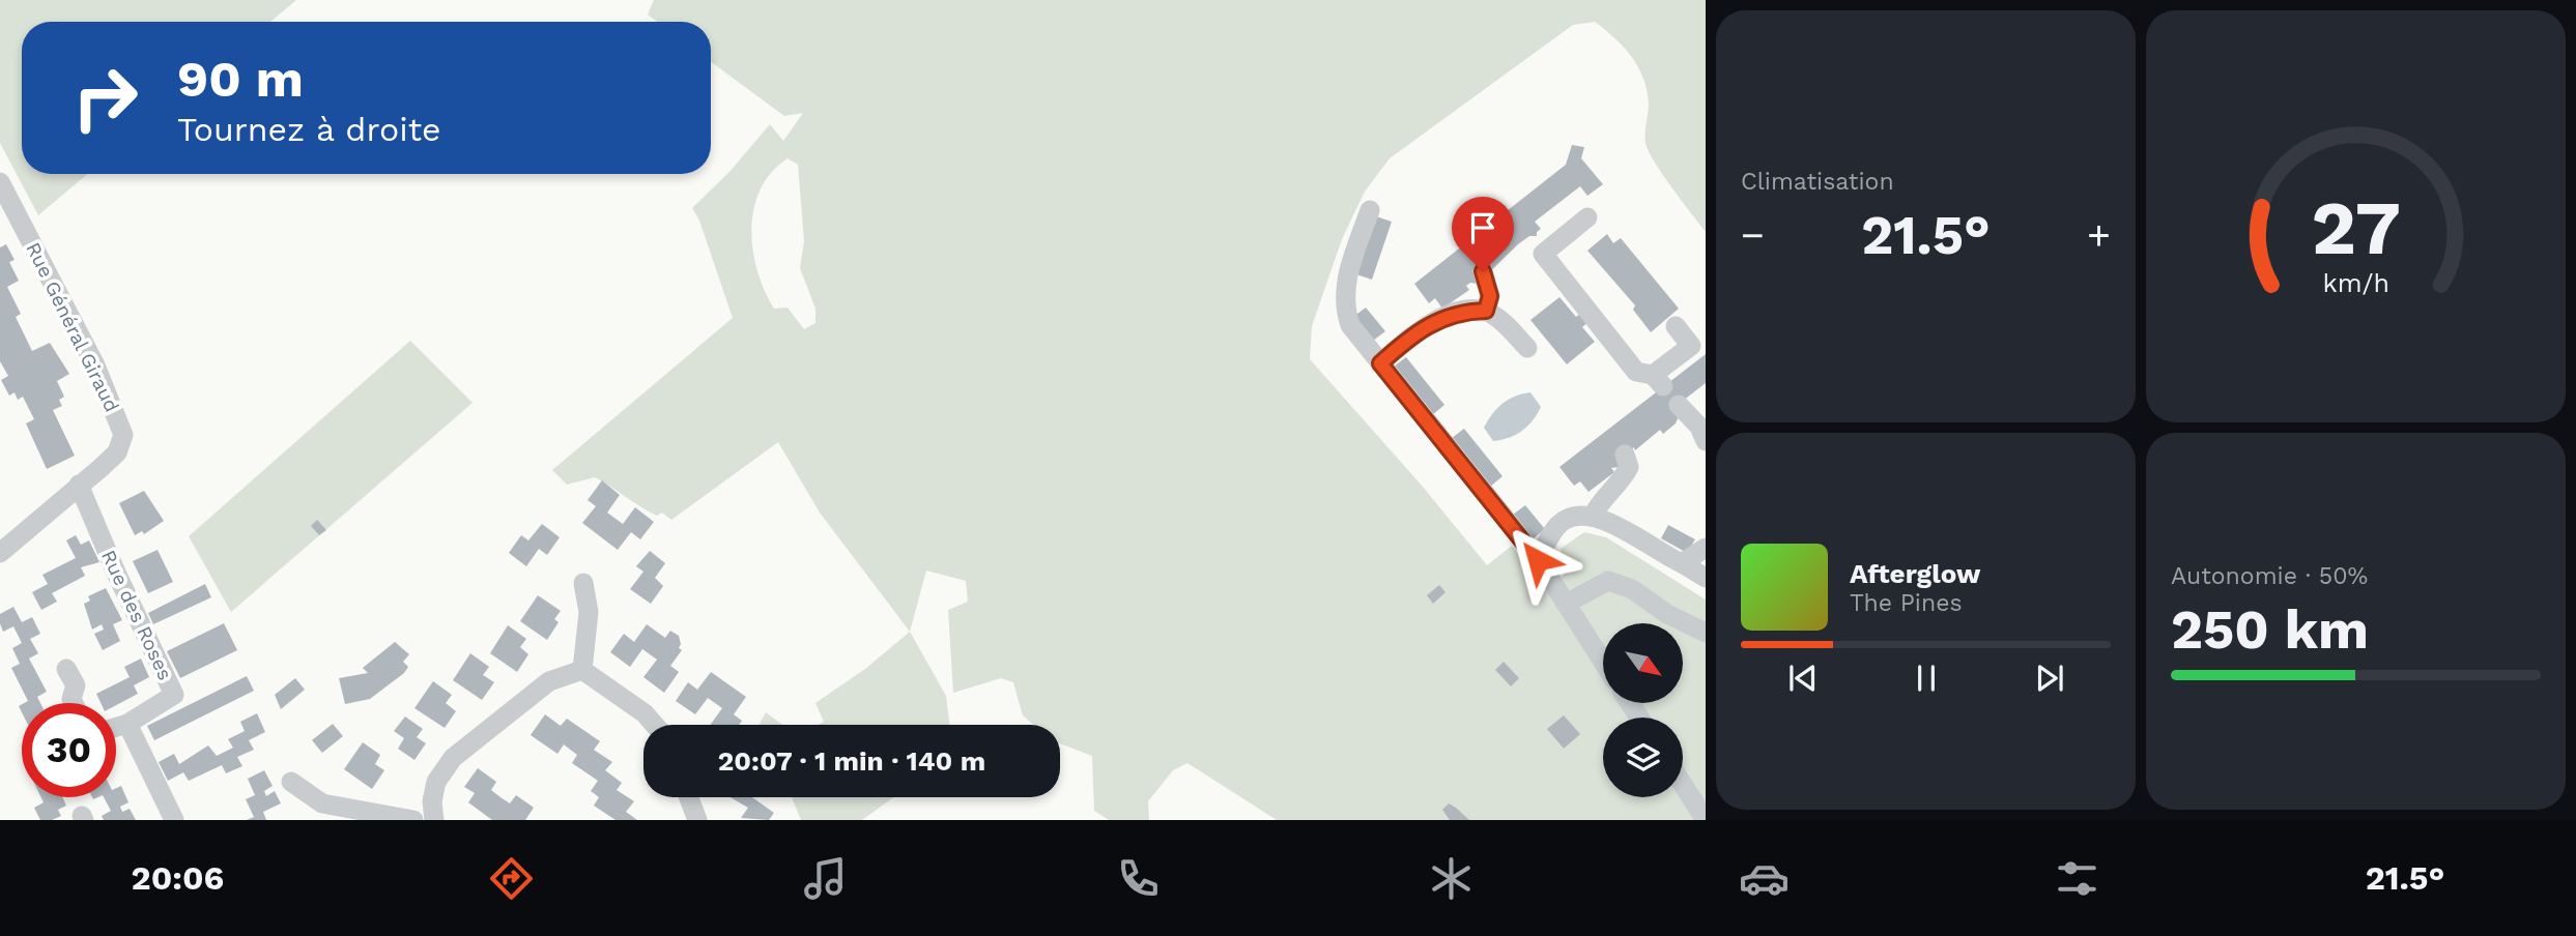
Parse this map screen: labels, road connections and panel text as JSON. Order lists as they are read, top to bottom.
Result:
{
  "streets": {
    "street": ["Rue Général Giraud", "Rue des Roses"]
  },
  "crossings": [
    ["Rue Général Giraud", "Rue des Roses"]
  ],
  "north": "bottom right",
  "page": {
    "tile": [
      "Climatisation",
      ["Autonomie · 50%", "250 km"]
    ],
    "turn": ["90 m", "Tournez à droite"],
    "heat": ["−", "21.5°", "+"],
    "song": ["Afterglow", "The Pines"],
    "limit": "30",
    "trip": "20:07 · 1 min · 140 m",
    "tabs": ["20:06", "21.5°"],
    "gauge": ["27", "km/h"]
  }
}
